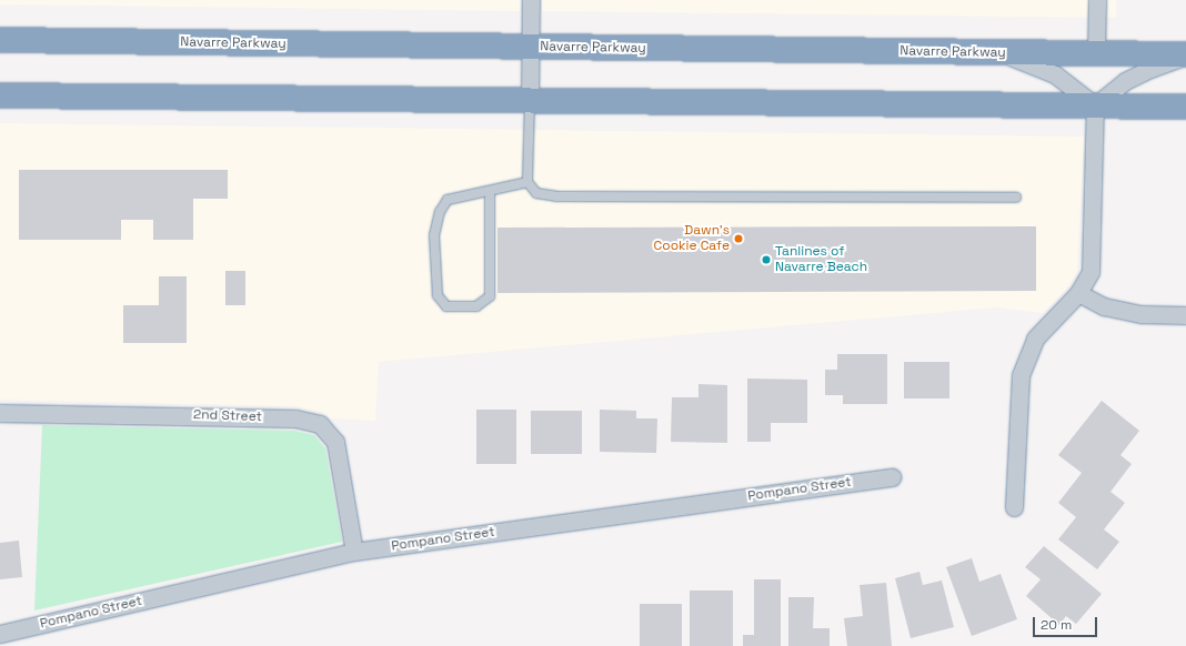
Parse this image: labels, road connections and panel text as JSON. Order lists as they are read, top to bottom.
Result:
{
  "streets": {
    "highway": ["Navarre Parkway"],
    "street": ["2nd Street", "Pompano Street"]
  },
  "crossings": [
    ["2nd Street", "Pompano Street"]
  ],
  "places": ["Dawn’s Cookie Cafe", "Tanlines of Navarre Beach"],
  "scale_bar": "20 m"
}
